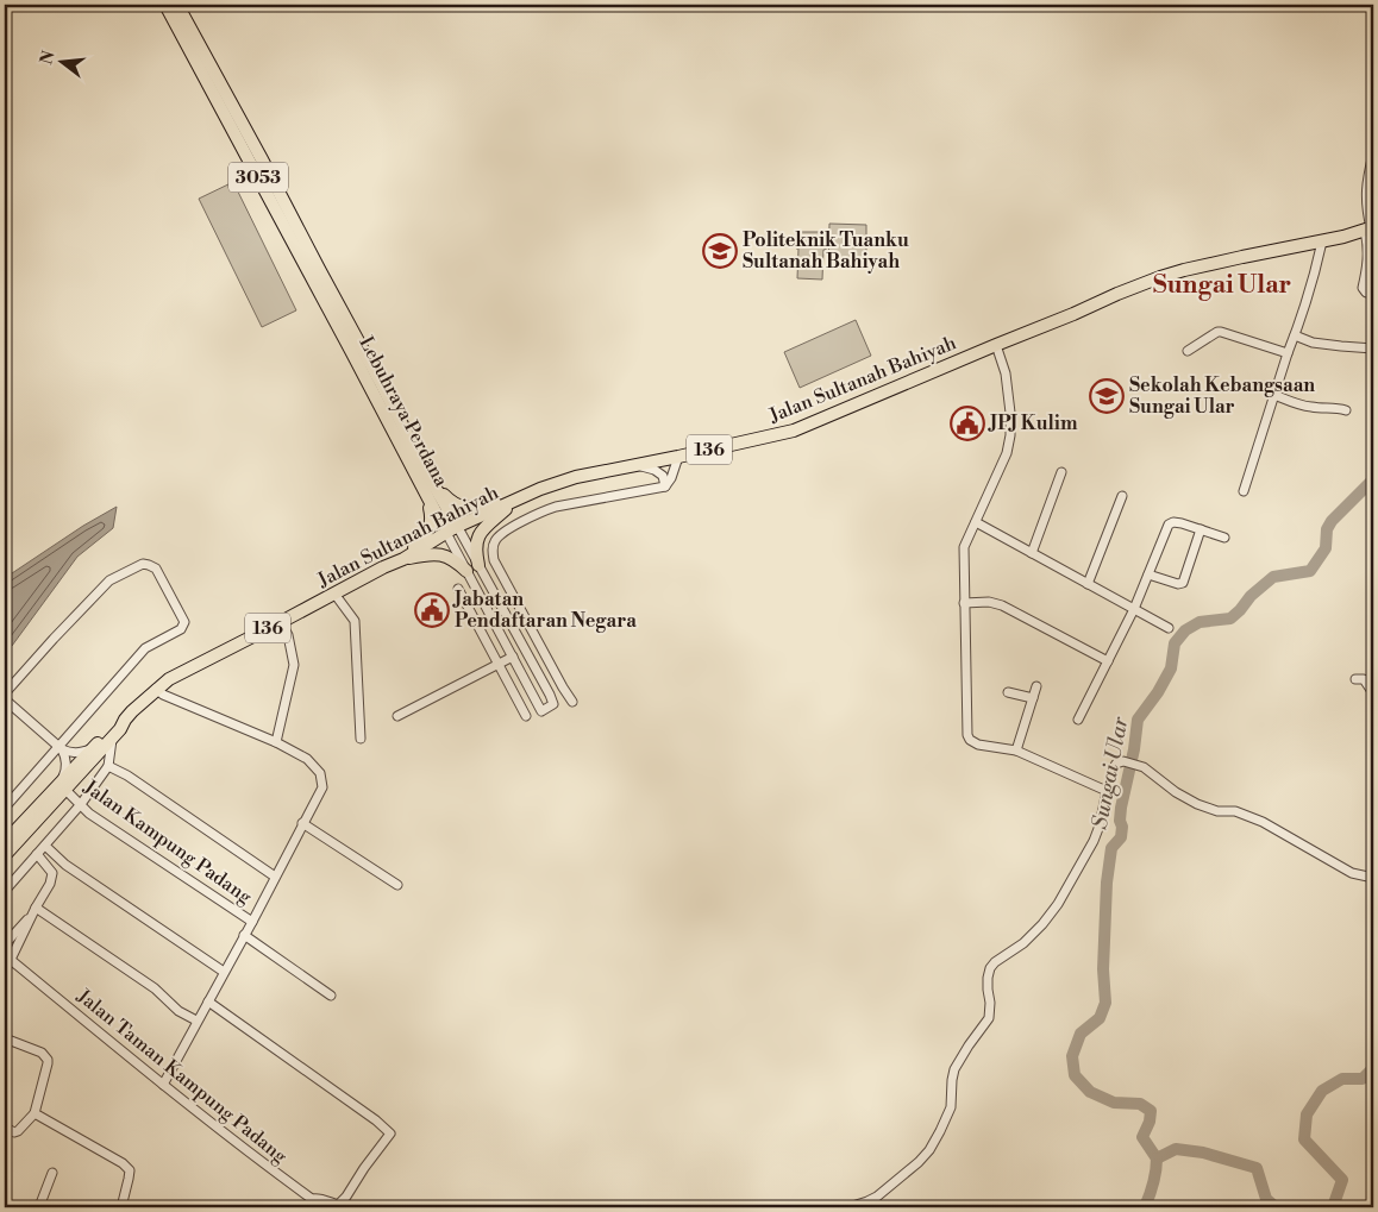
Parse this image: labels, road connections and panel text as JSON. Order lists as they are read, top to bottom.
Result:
{
  "streets": {
    "main road": [
      "3053",
      "Jalan Sultanah Bahiyah",
      "Lebuhraya Perdana",
      "136"
    ],
    "street": ["Jalan Kampung Padang", "Jalan Taman Kampung Padang"]
  },
  "crossings": [
    ["Jalan Sultanah Bahiyah", "Lebuhraya Perdana"],
    ["Jalan Sultanah Bahiyah", "Jalan Kampung Padang"]
  ],
  "districts": ["Sungai Ular"],
  "water": ["Sungai Ular"],
  "places": {
    "school or university": ["Politeknik Tuanku Sultanah Bahiyah", "Sekolah Kebangsaan Sungai Ular"],
    "public building": ["JPJ Kulim", "Jabatan Pendaftaran Negara"]
  },
  "north": "left"
}
